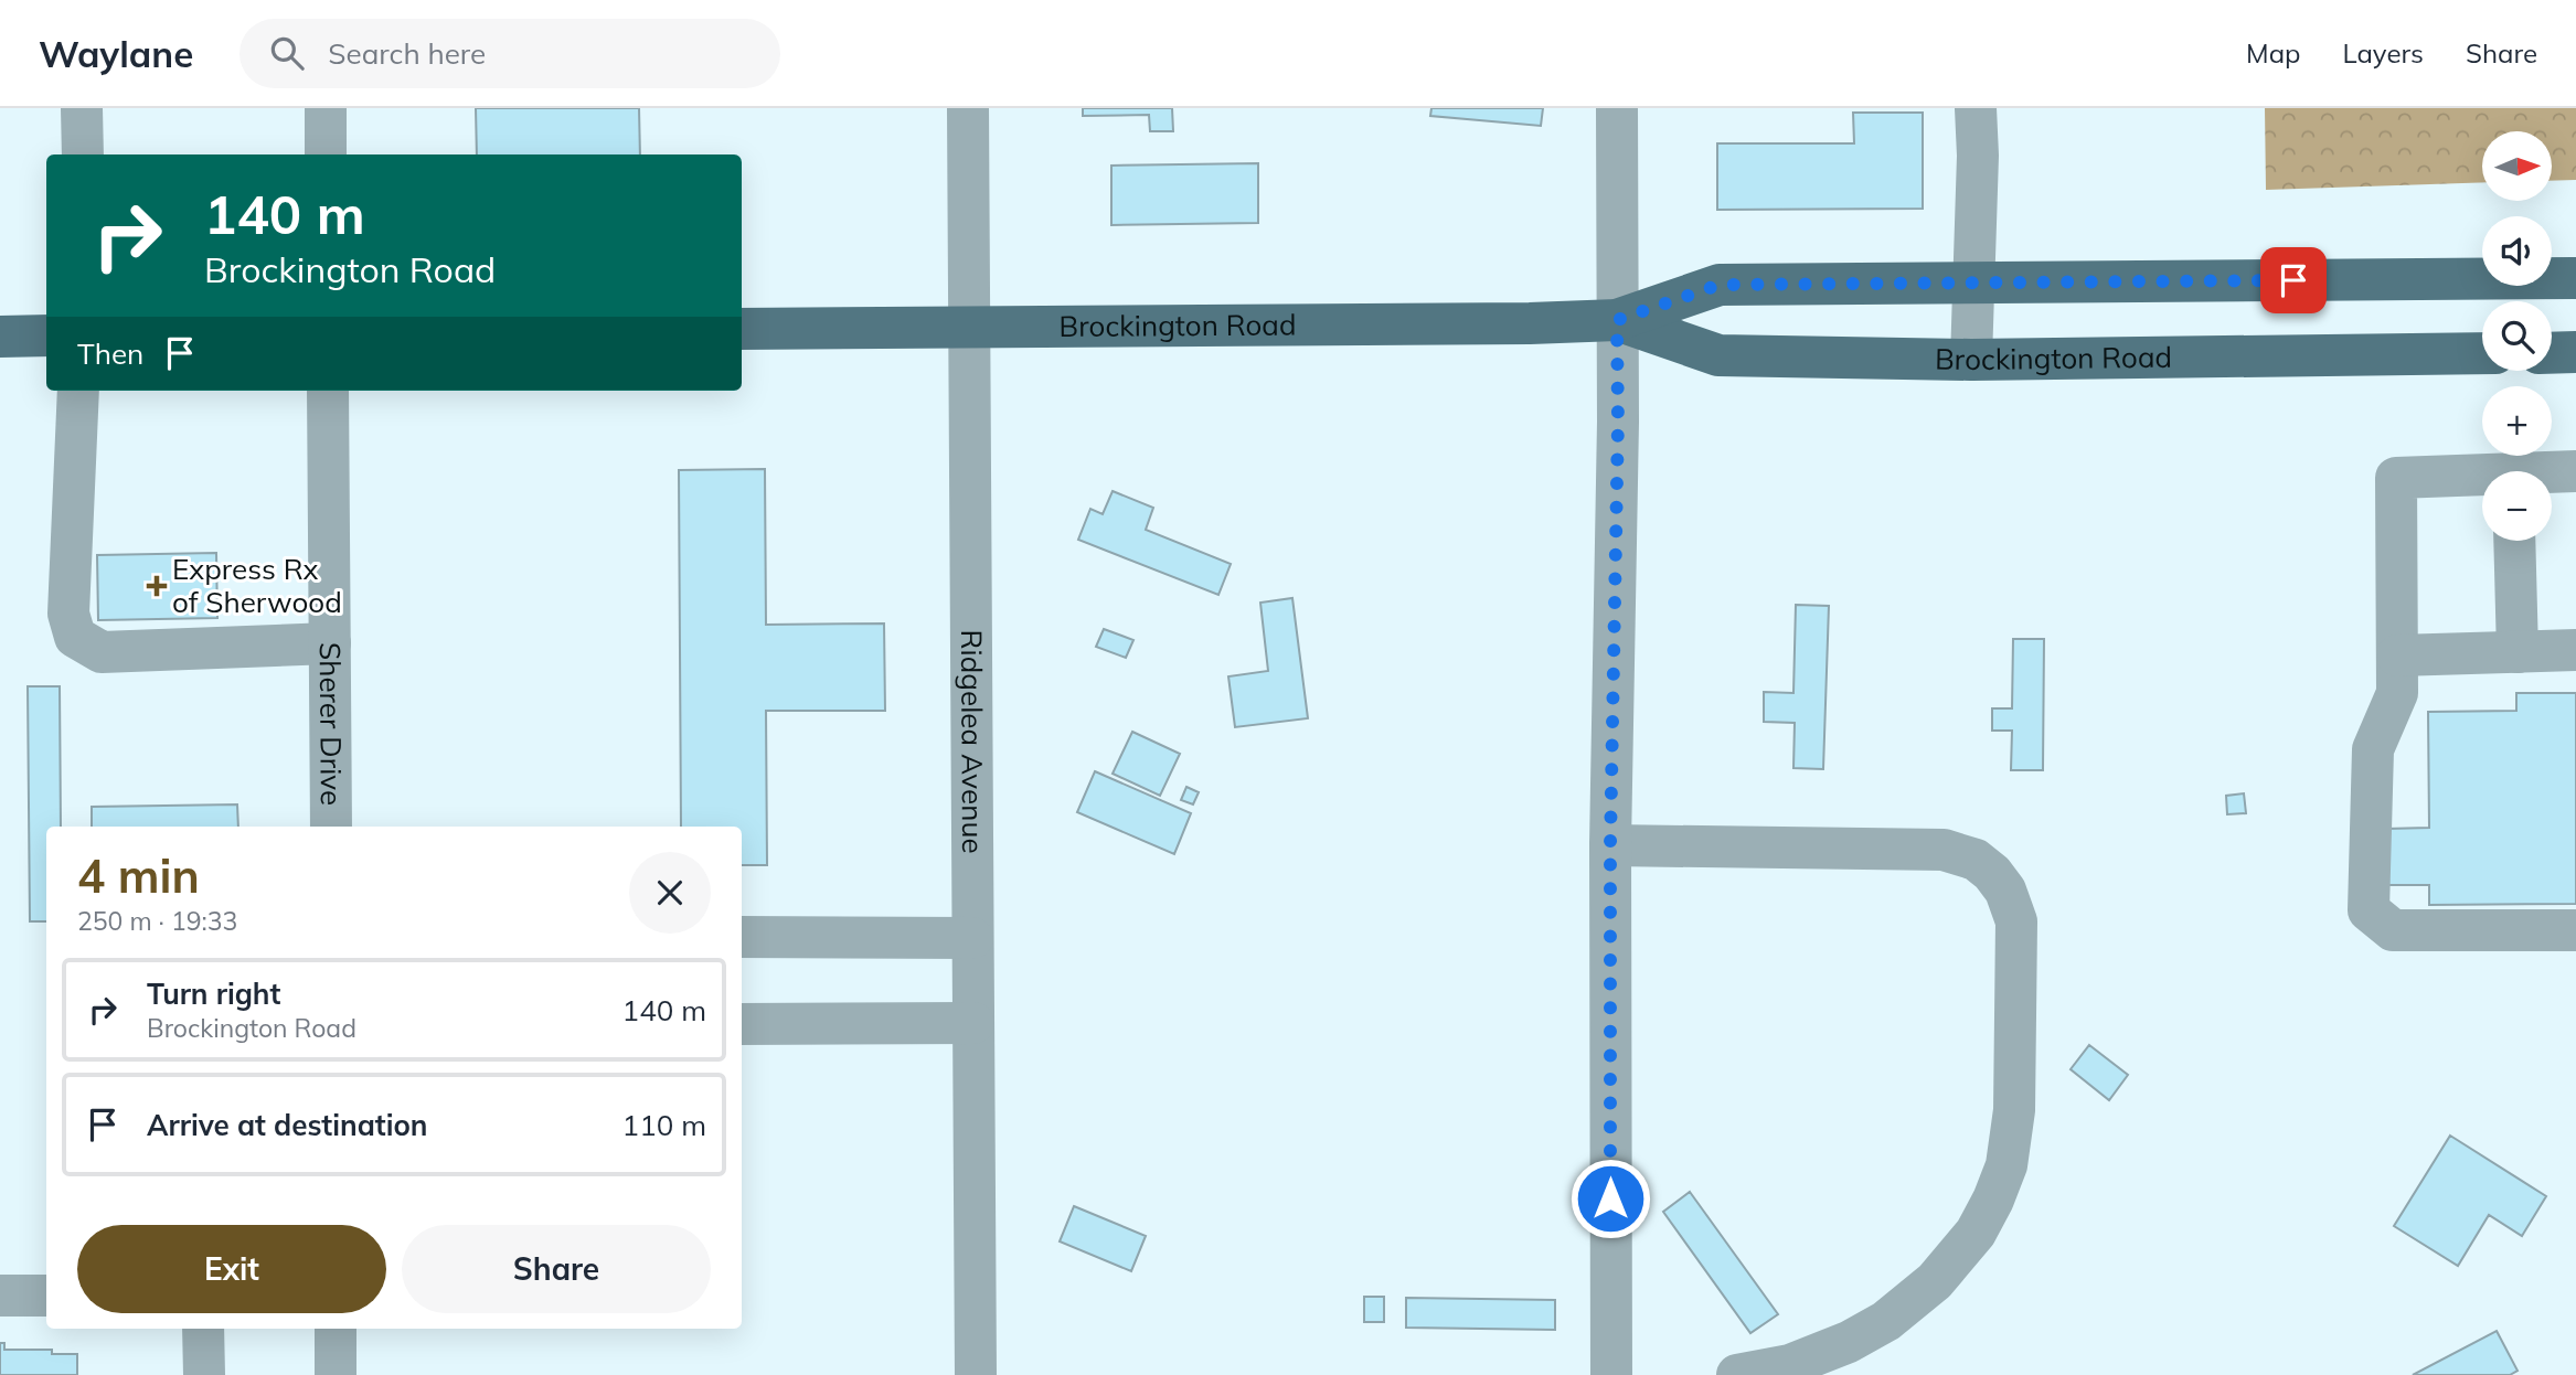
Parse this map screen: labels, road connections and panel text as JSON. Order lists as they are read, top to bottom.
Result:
{
  "streets": {
    "main road": ["Brockington Road"],
    "street": ["Sherer Drive", "Ridgelea Avenue"]
  },
  "crossings": [
    ["Brockington Road", "Ridgelea Avenue"]
  ],
  "places": {
    "health": ["Express Rx of Sherwood"]
  },
  "north": "right",
  "page": {
    "header": "Waylane",
    "search": "Search here",
    "nav": ["Map", "Layers", "Share"],
    "map_buttons": ["+", "−"],
    "turn": ["140 m", "Brockington Road"],
    "then": "Then",
    "heading": ["4 min", "250 m · 19:33"],
    "list": [
      {
        "name": "Turn right",
        "note": "Brockington Road",
        "value": "140 m"
      },
      {
        "name": "Arrive at destination",
        "value": "110 m"
      }
    ],
    "buttons": ["Exit", "Share"]
  }
}
